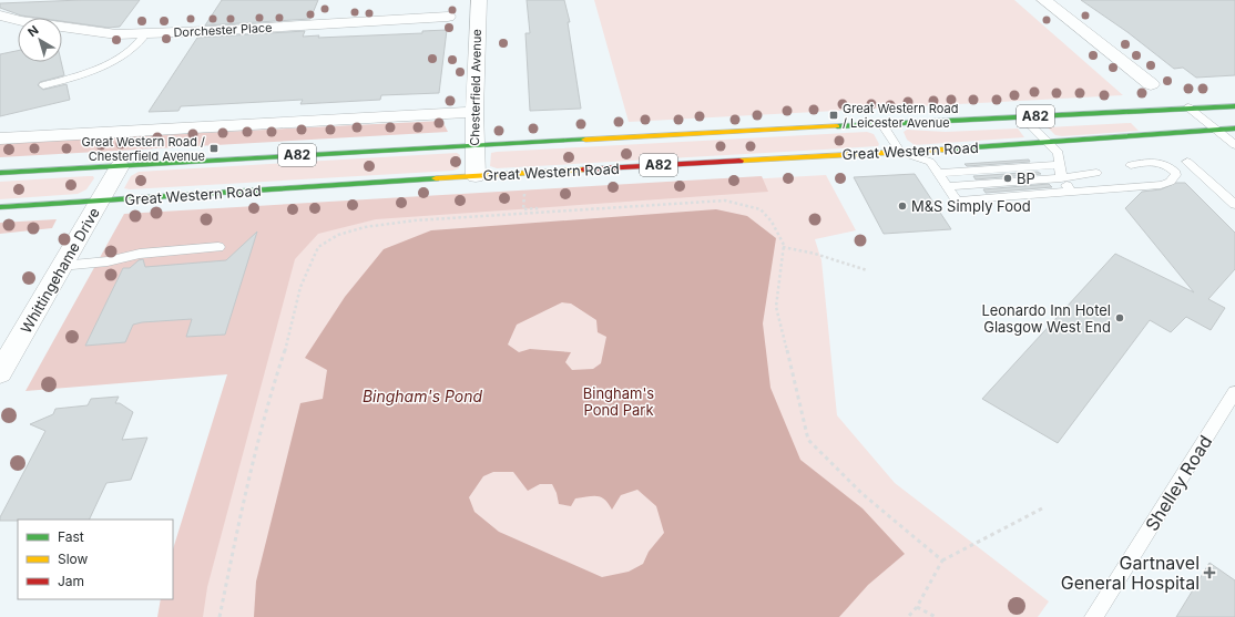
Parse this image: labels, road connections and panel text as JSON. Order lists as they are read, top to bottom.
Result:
{
  "streets": {
    "main road": ["A82", "Great Western Road"],
    "street": ["Dorchester Place", "Chesterfield Avenue", "Whittingehame Drive"],
    "lane": ["Shelley Road"]
  },
  "crossings": [
    ["Chesterfield Avenue", "Great Western Road"],
    ["Great Western Road", "Whittingehame Drive"]
  ],
  "water": ["Bingham's Pond"],
  "parks": ["Bingham's Pond Park"],
  "places": {
    "transit": ["Great Western Road / Leicester Avenue", "Great Western Road / Chesterfield Avenue"],
    "other": ["BP", "M&S Simply Food", "Leonardo Inn Hotel Glasgow West End"],
    "health": ["Gartnavel General Hospital"]
  },
  "legend": ["Fast", "Slow", "Jam"],
  "north": "top left"
}
